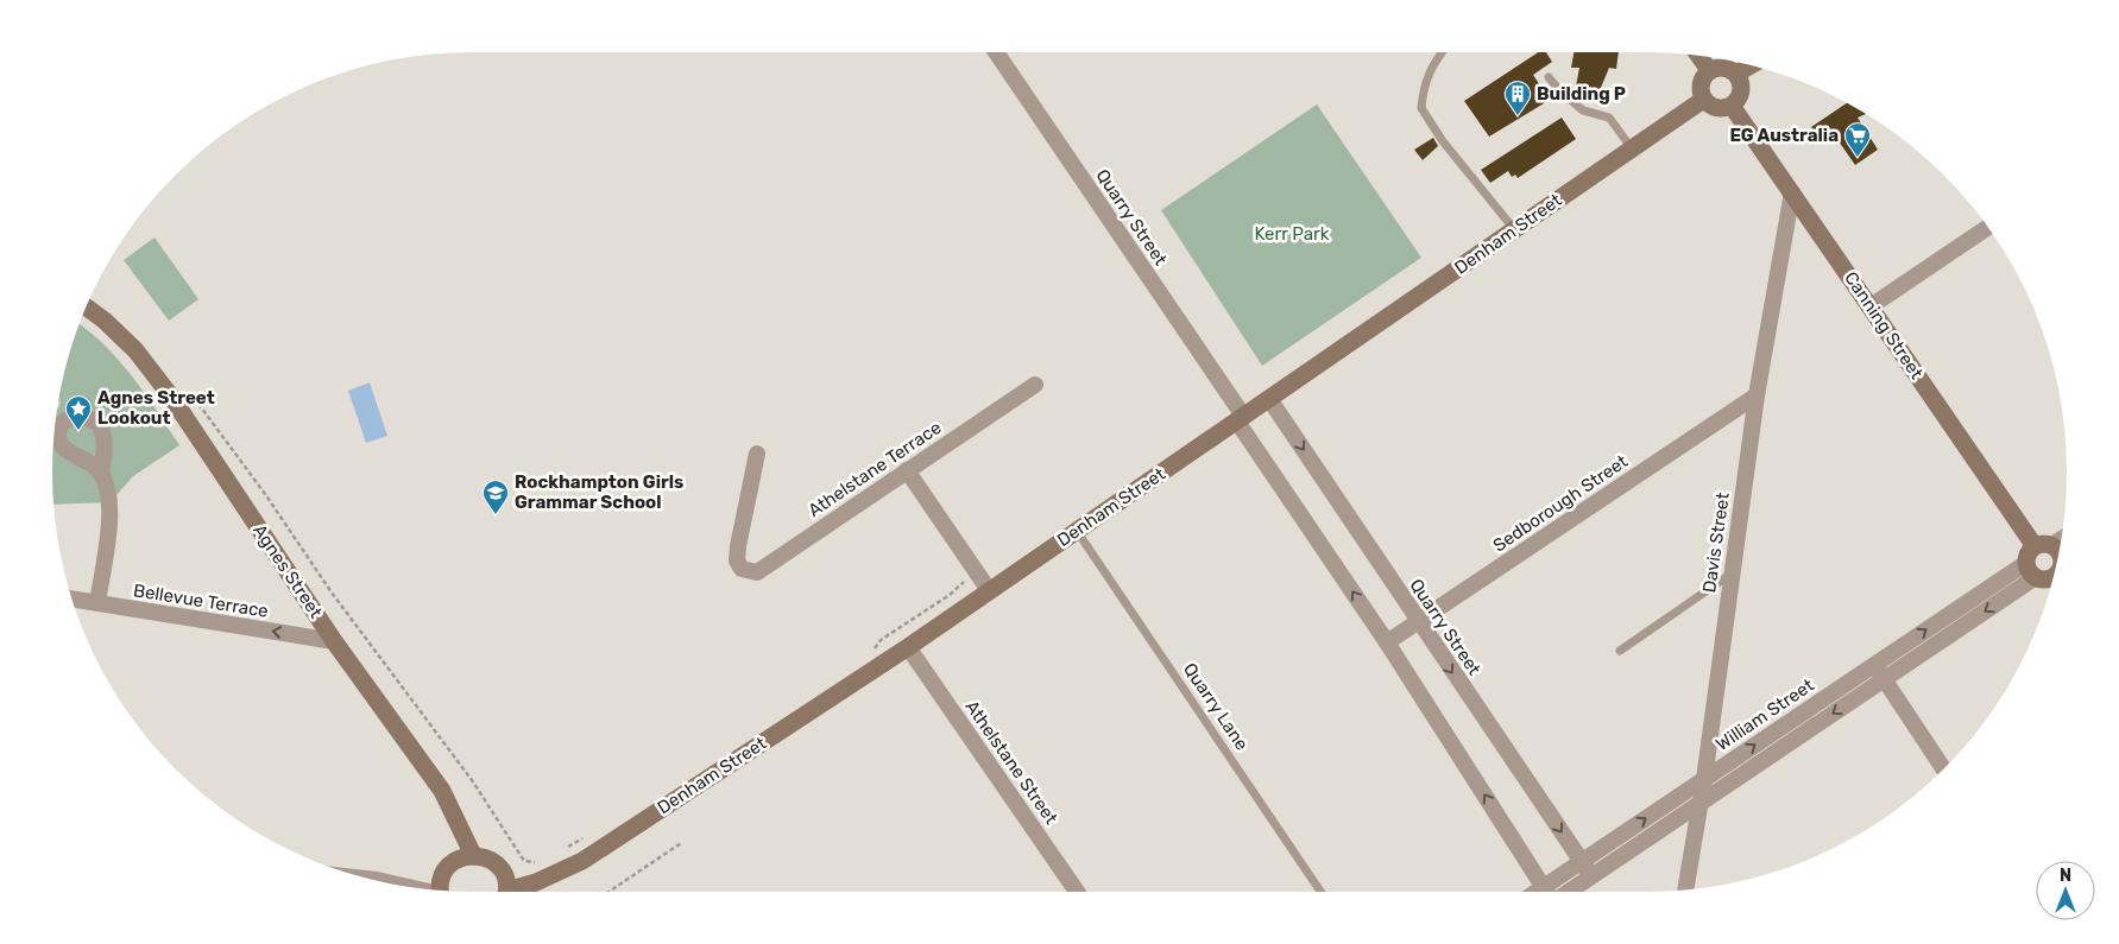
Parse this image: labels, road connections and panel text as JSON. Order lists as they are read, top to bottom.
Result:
{
  "streets": {
    "street": [
      "Quarry Street",
      "Denham Street",
      "Canning Street",
      "Athelstane Terrace",
      "Sedborough Street",
      "Davis Street",
      "Agnes Street",
      "Bellevue Terrace",
      "William Street",
      "Athelstane Street"
    ],
    "lane": ["Quarry Lane"]
  },
  "crossings": [
    ["Quarry Street", "Denham Street"],
    ["Quarry Street", "Sedborough Street"],
    ["Quarry Street", "William Street"],
    ["Denham Street", "Canning Street"],
    ["Denham Street", "Quarry Lane"],
    ["Denham Street", "Athelstane Street"],
    ["Canning Street", "Davis Street"],
    ["Canning Street", "William Street"],
    ["Sedborough Street", "Davis Street"],
    ["Davis Street", "William Street"],
    ["Agnes Street", "Bellevue Terrace"]
  ],
  "one_way": ["Bellevue Terrace"],
  "parks": ["Kerr Park"],
  "places": {
    "building": ["Building P"],
    "supermarket": ["EG Australia"],
    "place": ["Agnes Street Lookout"],
    "school or university": ["Rockhampton Girls Grammar School"]
  },
  "north": "top"
}
